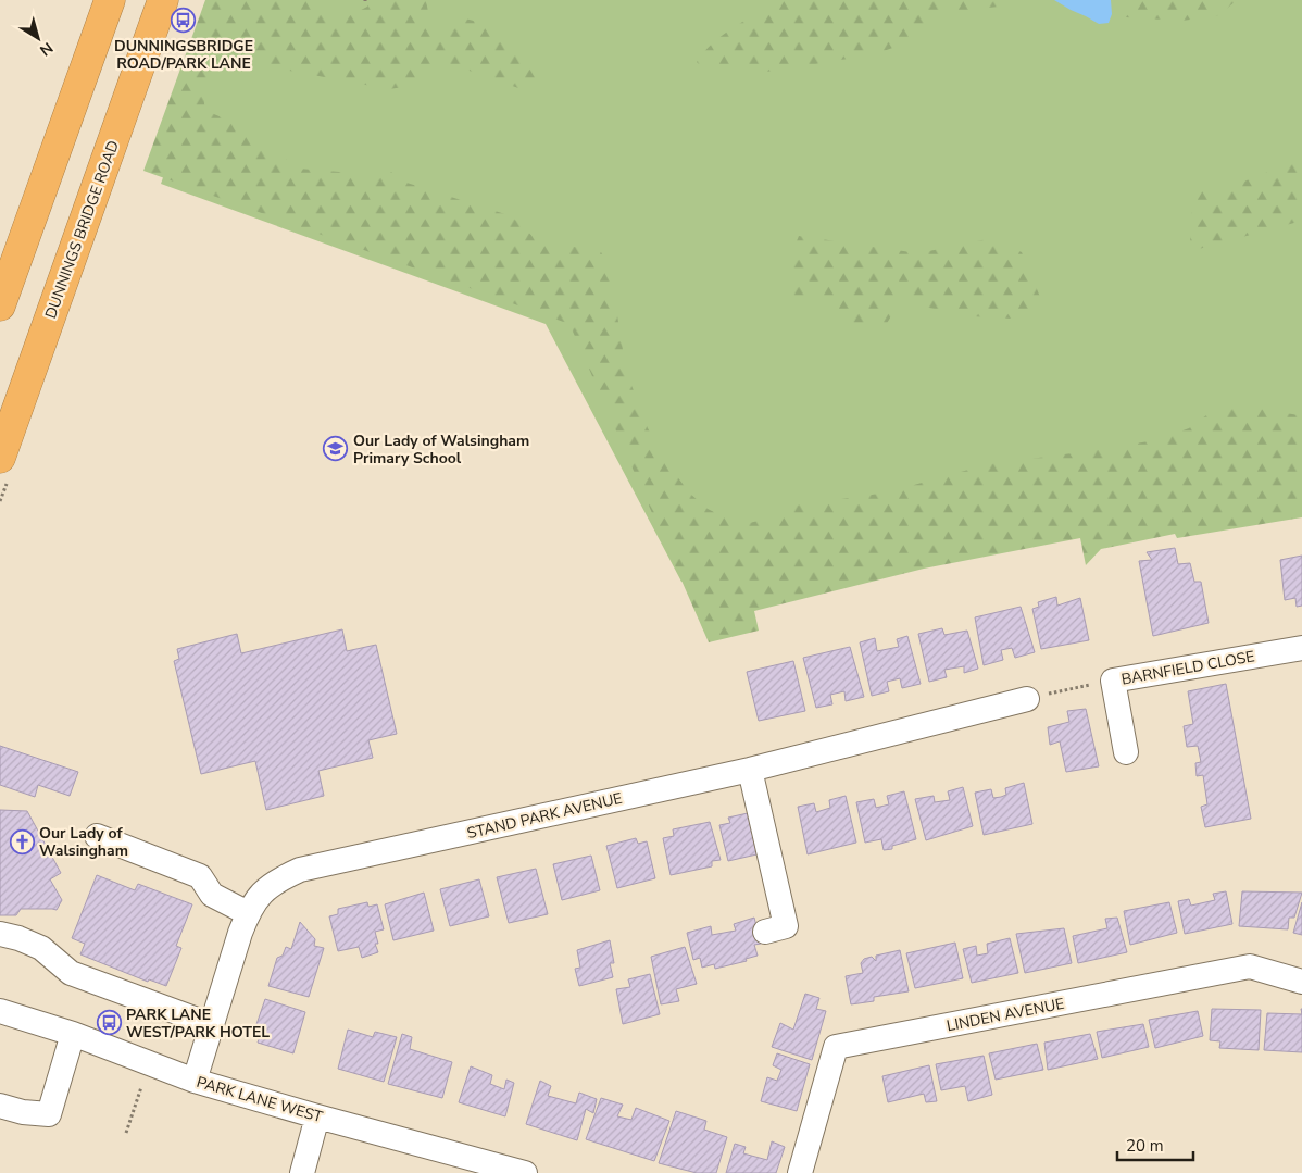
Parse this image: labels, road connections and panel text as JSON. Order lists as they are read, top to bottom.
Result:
{
  "streets": {
    "highway": ["DUNNINGS BRIDGE ROAD"],
    "street": [
      "BARNFIELD CLOSE",
      "STAND PARK AVENUE",
      "LINDEN AVENUE",
      "PARK LANE WEST"
    ]
  },
  "crossings": [
    ["STAND PARK AVENUE", "PARK LANE WEST"]
  ],
  "places": {
    "bus stop": ["DUNNINGSBRIDGE ROAD/PARK LANE", "PARK LANE WEST/PARK HOTEL"],
    "school or university": ["Our Lady of Walsingham Primary School"],
    "church": ["Our Lady of Walsingham"]
  },
  "scale_bar": "20 m",
  "north": "bottom right"
}
